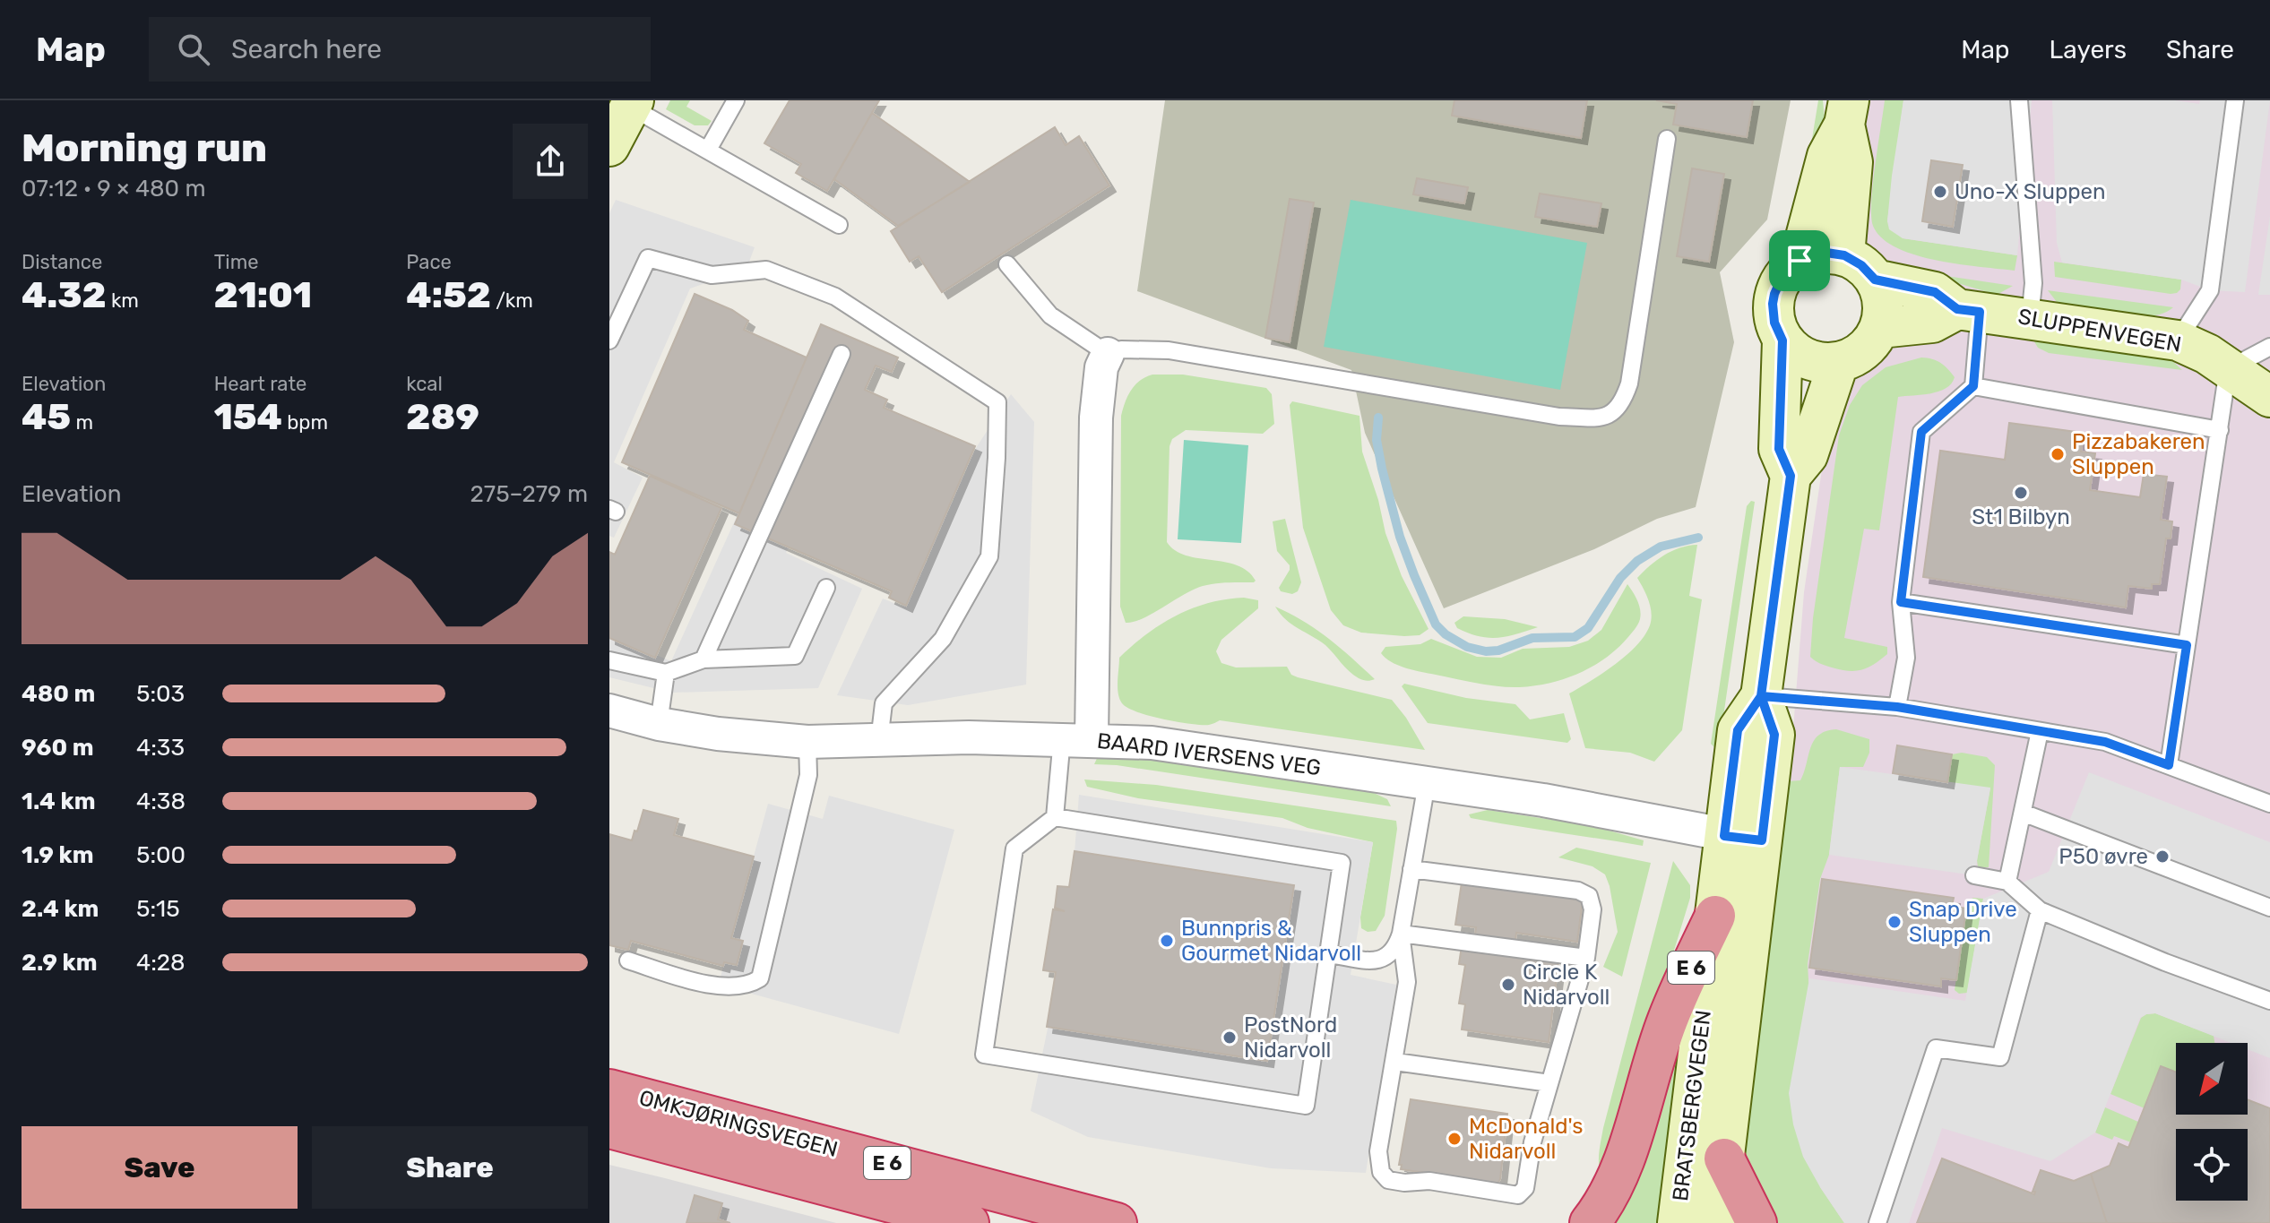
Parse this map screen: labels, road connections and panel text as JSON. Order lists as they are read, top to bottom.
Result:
{
  "streets": {
    "highway": ["E 6", "OMKJØRINGSVEGEN"],
    "main road": ["SLUPPENVEGEN", "BRATSBERGVEGEN"],
    "street": ["BAARD IVERSENS VEG"]
  },
  "crossings": [
    ["SLUPPENVEGEN", "BRATSBERGVEGEN"],
    ["BAARD IVERSENS VEG", "BRATSBERGVEGEN"],
    ["E 6", "BRATSBERGVEGEN"]
  ],
  "places": [
    "Uno-X Sluppen",
    "Pizzabakeren Sluppen",
    "St1 Bilbyn",
    "P50 øvre",
    "Snap Drive Sluppen",
    "Bunnpris & Gourmet Nidarvoll",
    "Circle K Nidarvoll",
    "PostNord Nidarvoll",
    "McDonald's Nidarvoll"
  ],
  "north": "bottom left",
  "page": {
    "header": "Map",
    "search": "Search here",
    "nav": ["Map", "Layers", "Share"],
    "heading": ["Morning run", "07:12 · 9 × 480 m"],
    "stats": [
      ["Distance", "4.32 km"],
      ["Time", "21:01"],
      ["Pace", "4:52 /km"],
      ["Elevation", "45 m"],
      ["Heart rate", "154 bpm"],
      ["kcal", "289"]
    ],
    "chart": ["Elevation", "275–279 m"],
    "list": [
      {
        "name": "480 m",
        "note": "5:03"
      },
      {
        "name": "960 m",
        "note": "4:33"
      },
      {
        "name": "1.4 km",
        "note": "4:38"
      },
      {
        "name": "1.9 km",
        "note": "5:00"
      },
      {
        "name": "2.4 km",
        "note": "5:15"
      },
      {
        "name": "2.9 km",
        "note": "4:28"
      }
    ],
    "buttons": ["Save", "Share"]
  }
}
